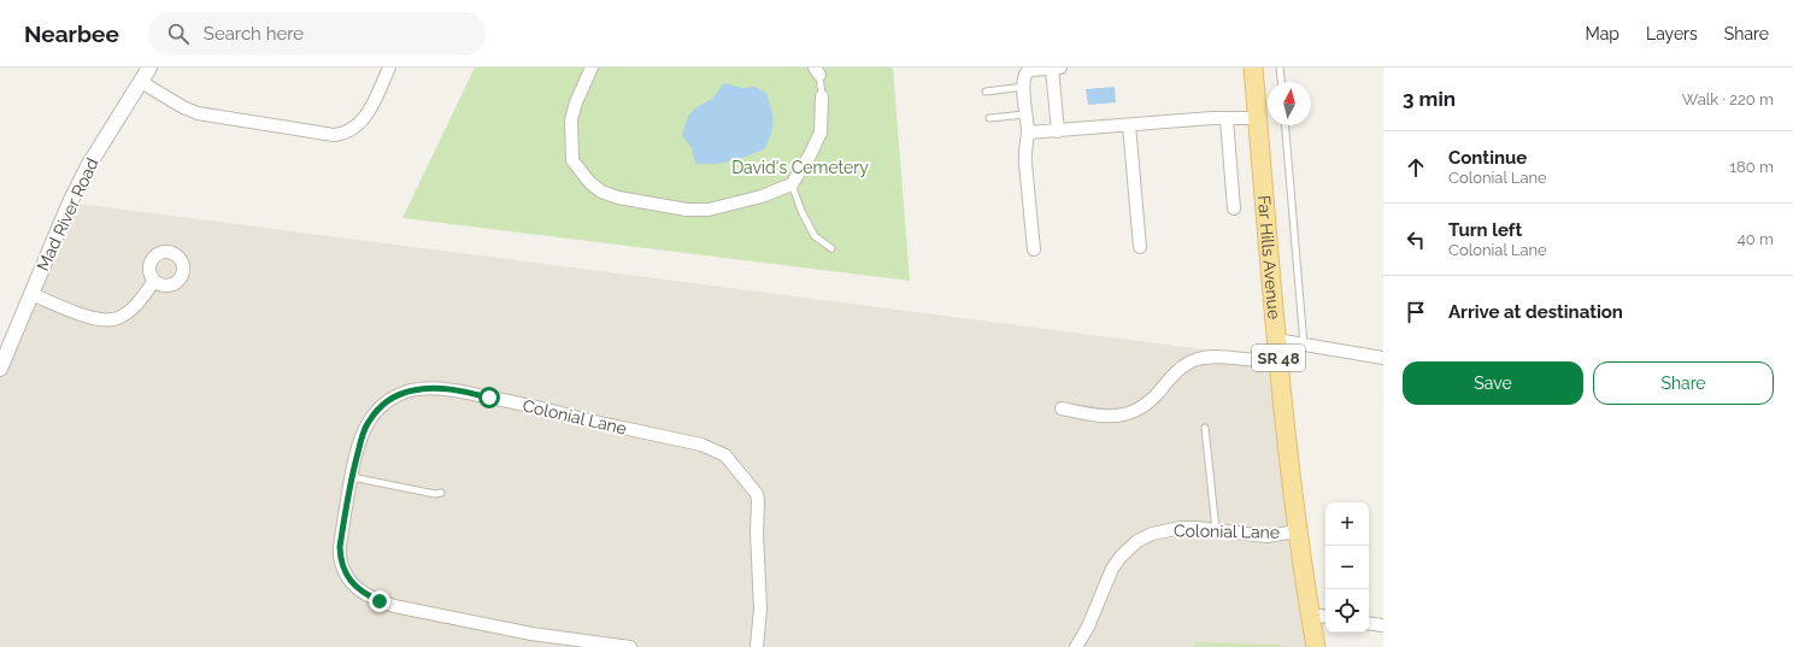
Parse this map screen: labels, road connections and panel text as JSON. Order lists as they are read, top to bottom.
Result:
{
  "streets": {
    "main road": ["Far Hills Avenue", "SR 48"],
    "street": ["Mad River Road", "Colonial Lane"]
  },
  "crossings": [
    ["Far Hills Avenue", "Colonial Lane"]
  ],
  "parks": ["David's Cemetery"],
  "north": "top",
  "page": {
    "header": "Nearbee",
    "search": "Search here",
    "nav": ["Map", "Layers", "Share"],
    "heading": ["3 min", "Walk · 220 m"],
    "list": [
      ["Continue", "Colonial Lane", "180 m"],
      ["Turn left", "Colonial Lane", "40 m"],
      "Arrive at destination"
    ],
    "buttons": ["Save", "Share"],
    "map_buttons": ["+", "−"]
  }
}
